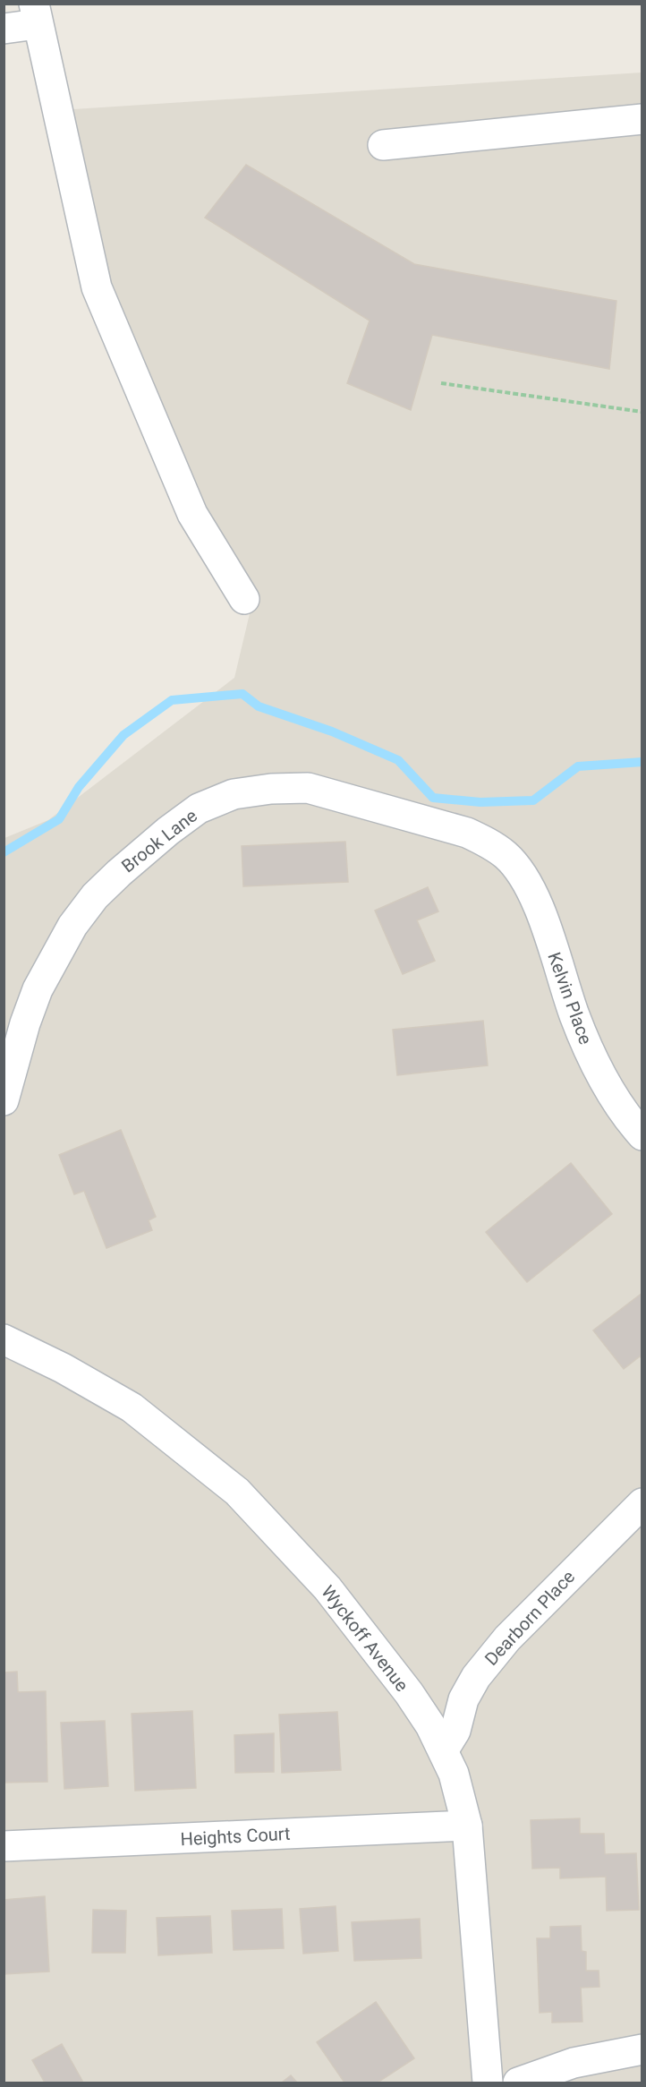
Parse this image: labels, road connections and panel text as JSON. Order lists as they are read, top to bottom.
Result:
{
  "streets": {
    "street": [
      "Brook Lane",
      "Kelvin Place",
      "Dearborn Place",
      "Wyckoff Avenue",
      "Heights Court"
    ]
  },
  "crossings": [
    ["Brook Lane", "Kelvin Place"],
    ["Dearborn Place", "Wyckoff Avenue"],
    ["Wyckoff Avenue", "Heights Court"]
  ]
}
